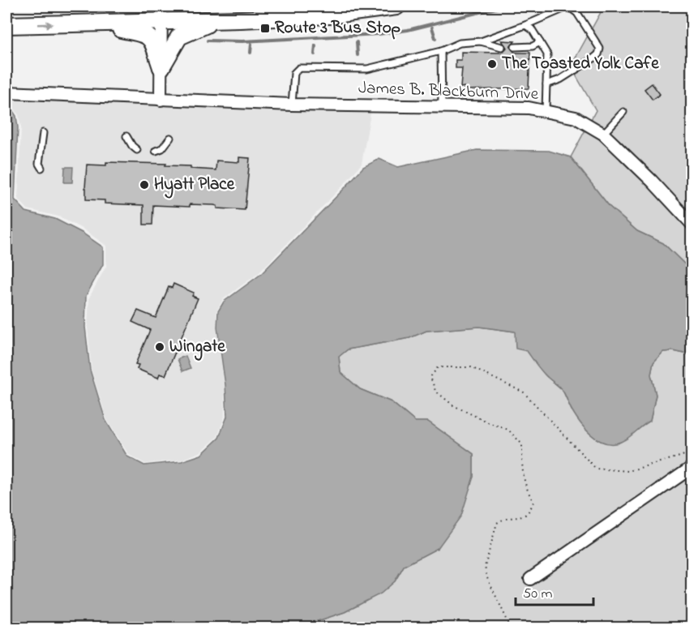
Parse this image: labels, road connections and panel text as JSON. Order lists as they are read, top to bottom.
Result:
{
  "streets": {
    "street": ["James B. Blackburn Drive"]
  },
  "places": {
    "transit": ["Route 3 Bus Stop"],
    "other": ["The Toasted Yolk Cafe", "Hyatt Place", "Wingate"]
  },
  "scale_bar": "50 m"
}
